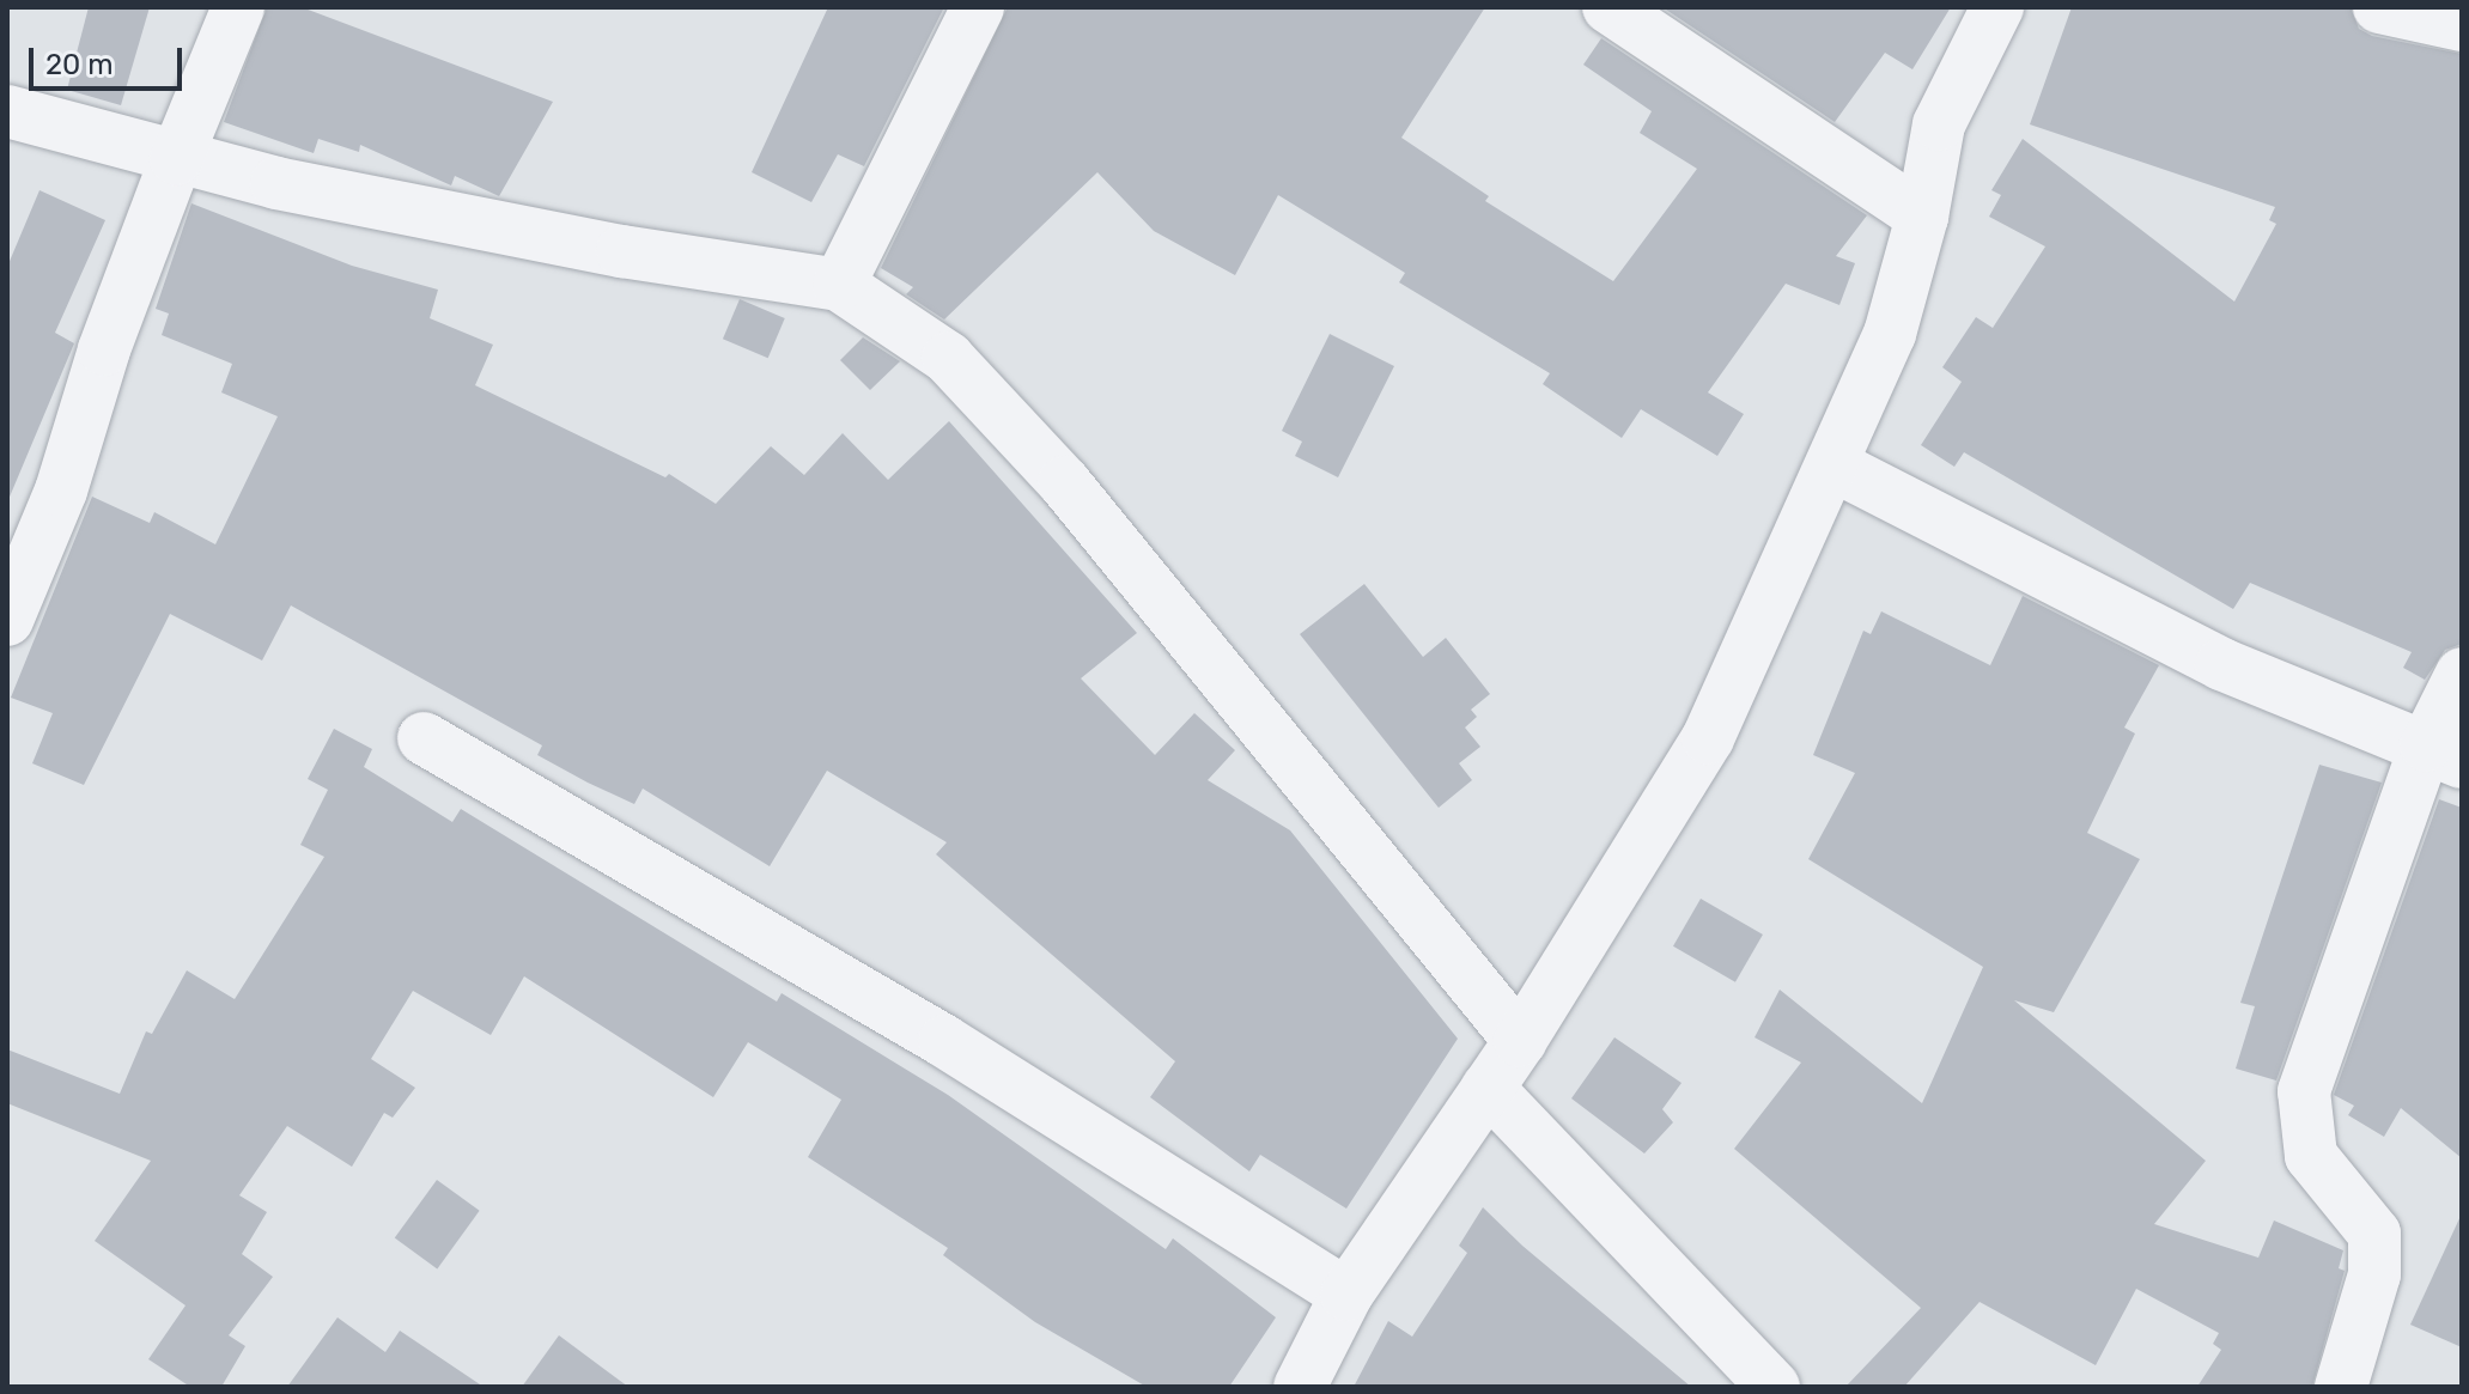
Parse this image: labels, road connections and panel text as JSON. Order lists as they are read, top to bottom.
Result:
{
  "scale_bar": "20 m"
}
